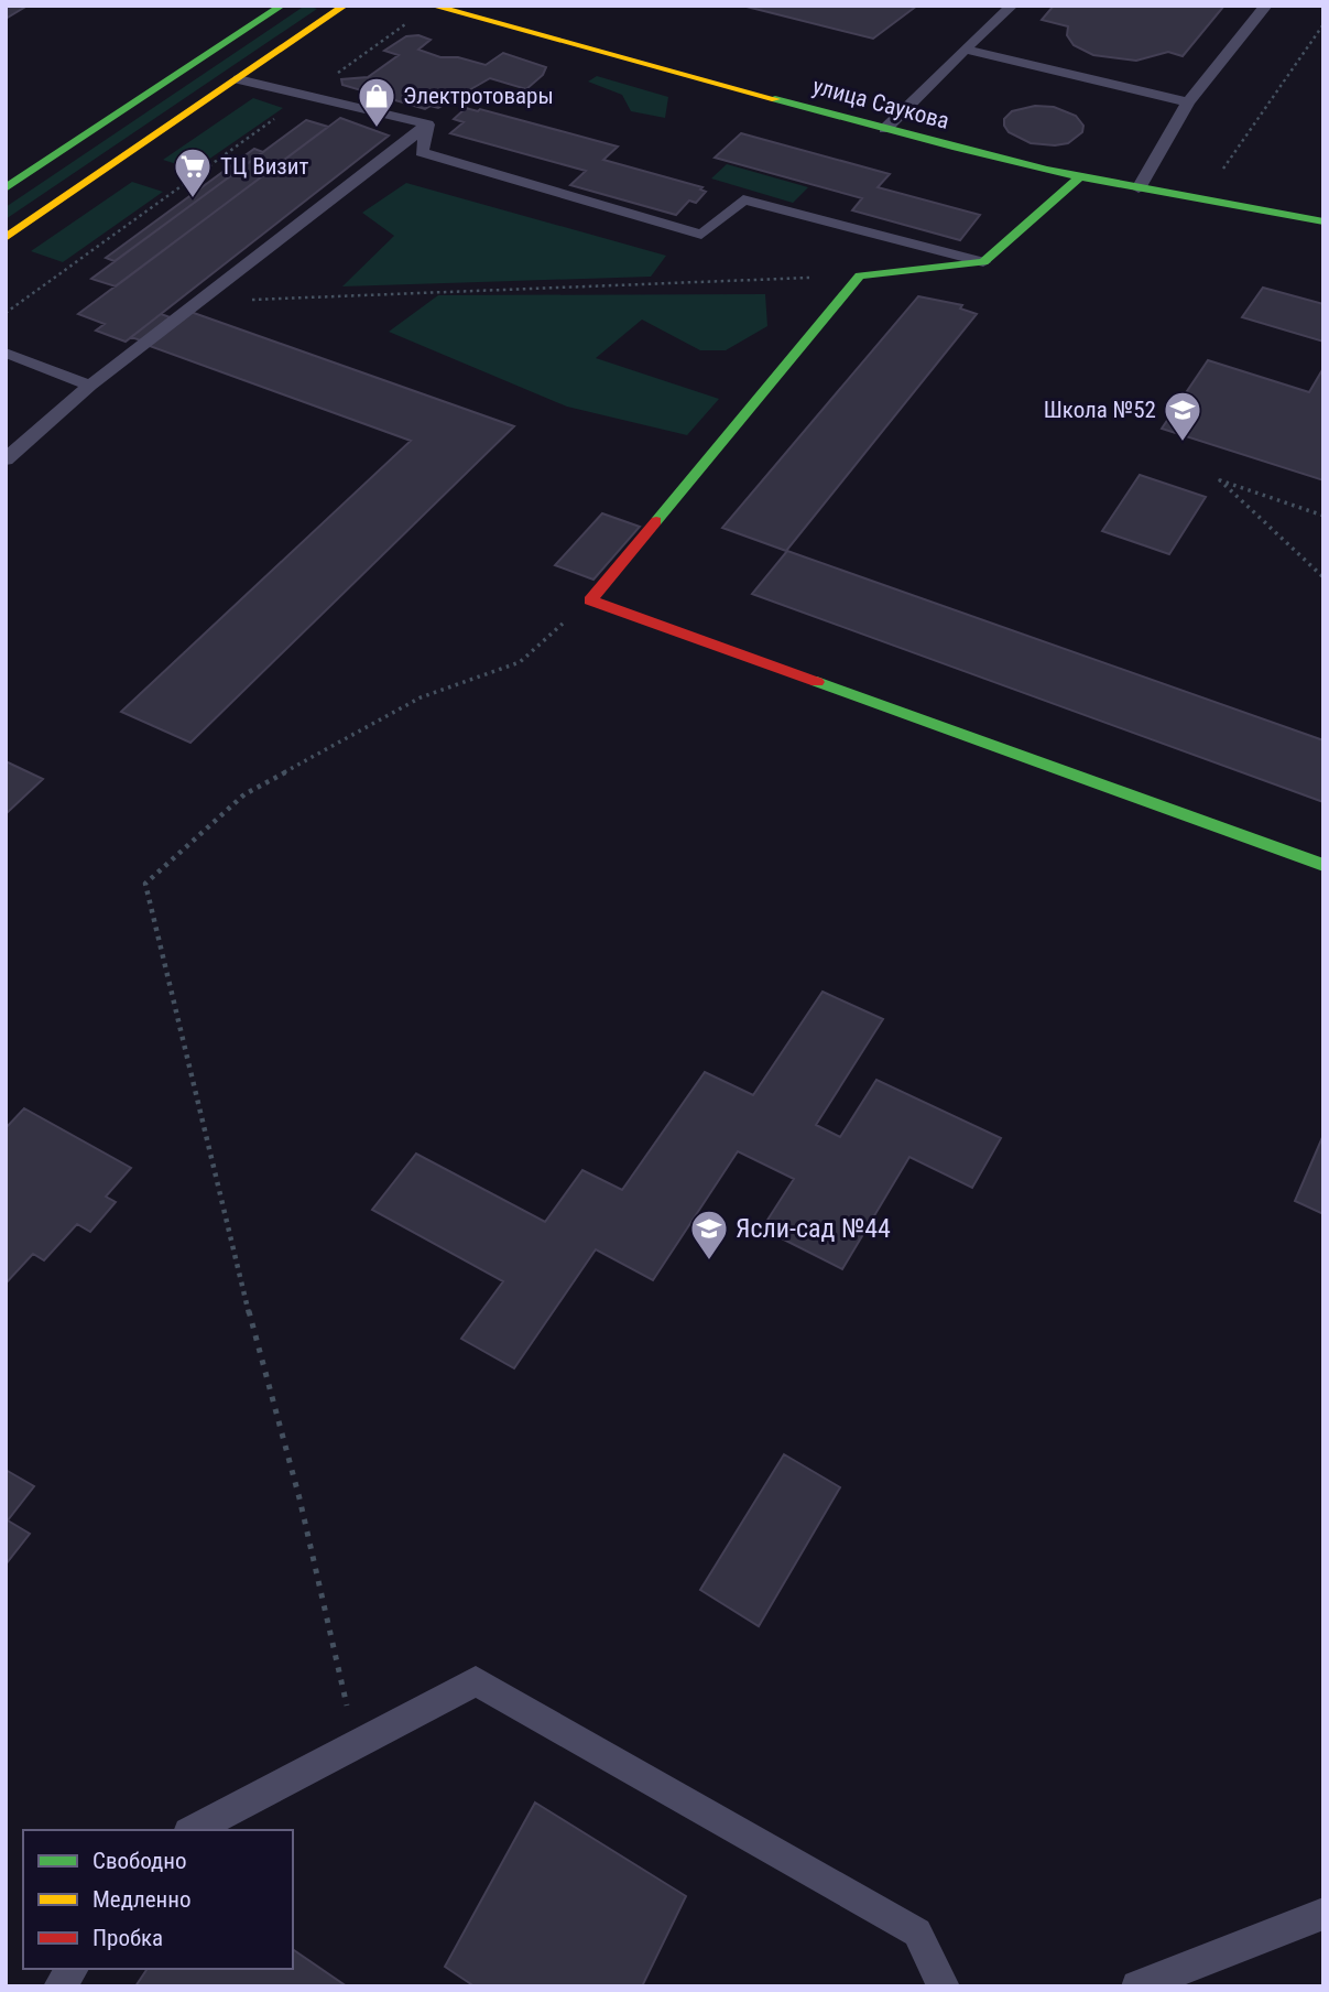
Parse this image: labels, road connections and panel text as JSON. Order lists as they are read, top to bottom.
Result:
{
  "streets": {
    "street": ["улица Саукова"]
  },
  "places": {
    "shop": ["Электротовары"],
    "supermarket": ["ТЦ Визит"],
    "school or university": ["Школа №52", "Ясли-сад №44"]
  },
  "legend": ["Свободно", "Медленно", "Пробка"]
}
